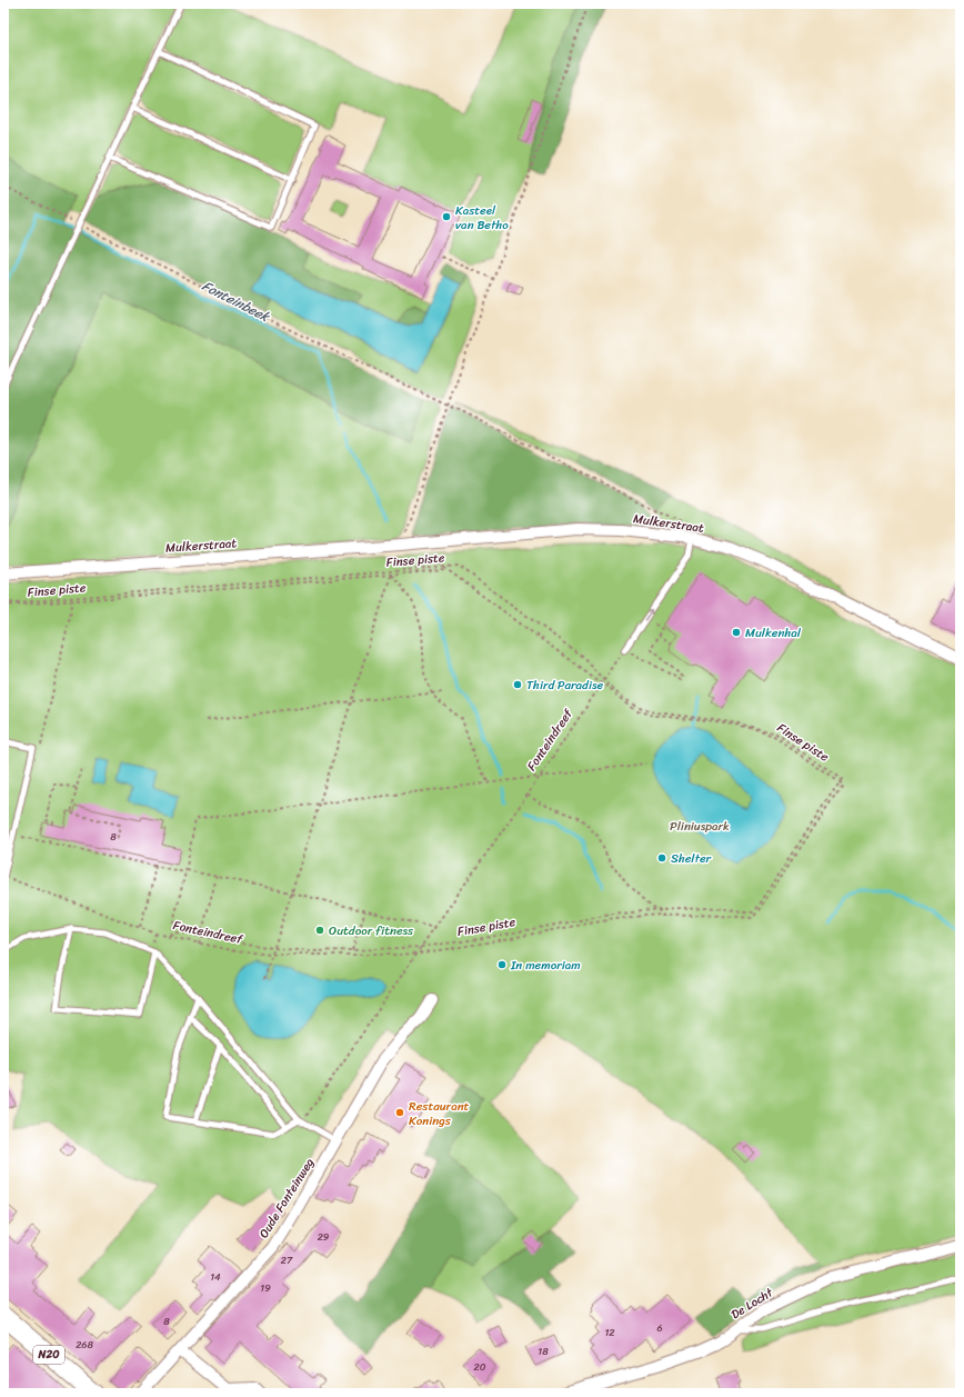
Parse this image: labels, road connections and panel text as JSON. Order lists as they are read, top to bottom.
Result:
{
  "streets": {
    "main road": ["N20"],
    "street": ["Mulkerstraat", "Oude Fonteinweg", "De Locht"],
    "path": ["Finse piste", "Fonteindreef"]
  },
  "crossings": [
    ["Finse piste", "Fonteindreef"]
  ],
  "water": ["Fonteinbeek"],
  "parks": ["Pliniuspark"],
  "places": [
    "Kasteel van Betho",
    "Mulkenhal",
    "Third Paradise",
    "Shelter",
    "Outdoor fitness",
    "In memoriam",
    "Restaurant Konings"
  ],
  "house_numbers": [
    "8",
    "29",
    "27",
    "14",
    "19",
    "8",
    "6",
    "12",
    "268",
    "18",
    "20"
  ]
}
